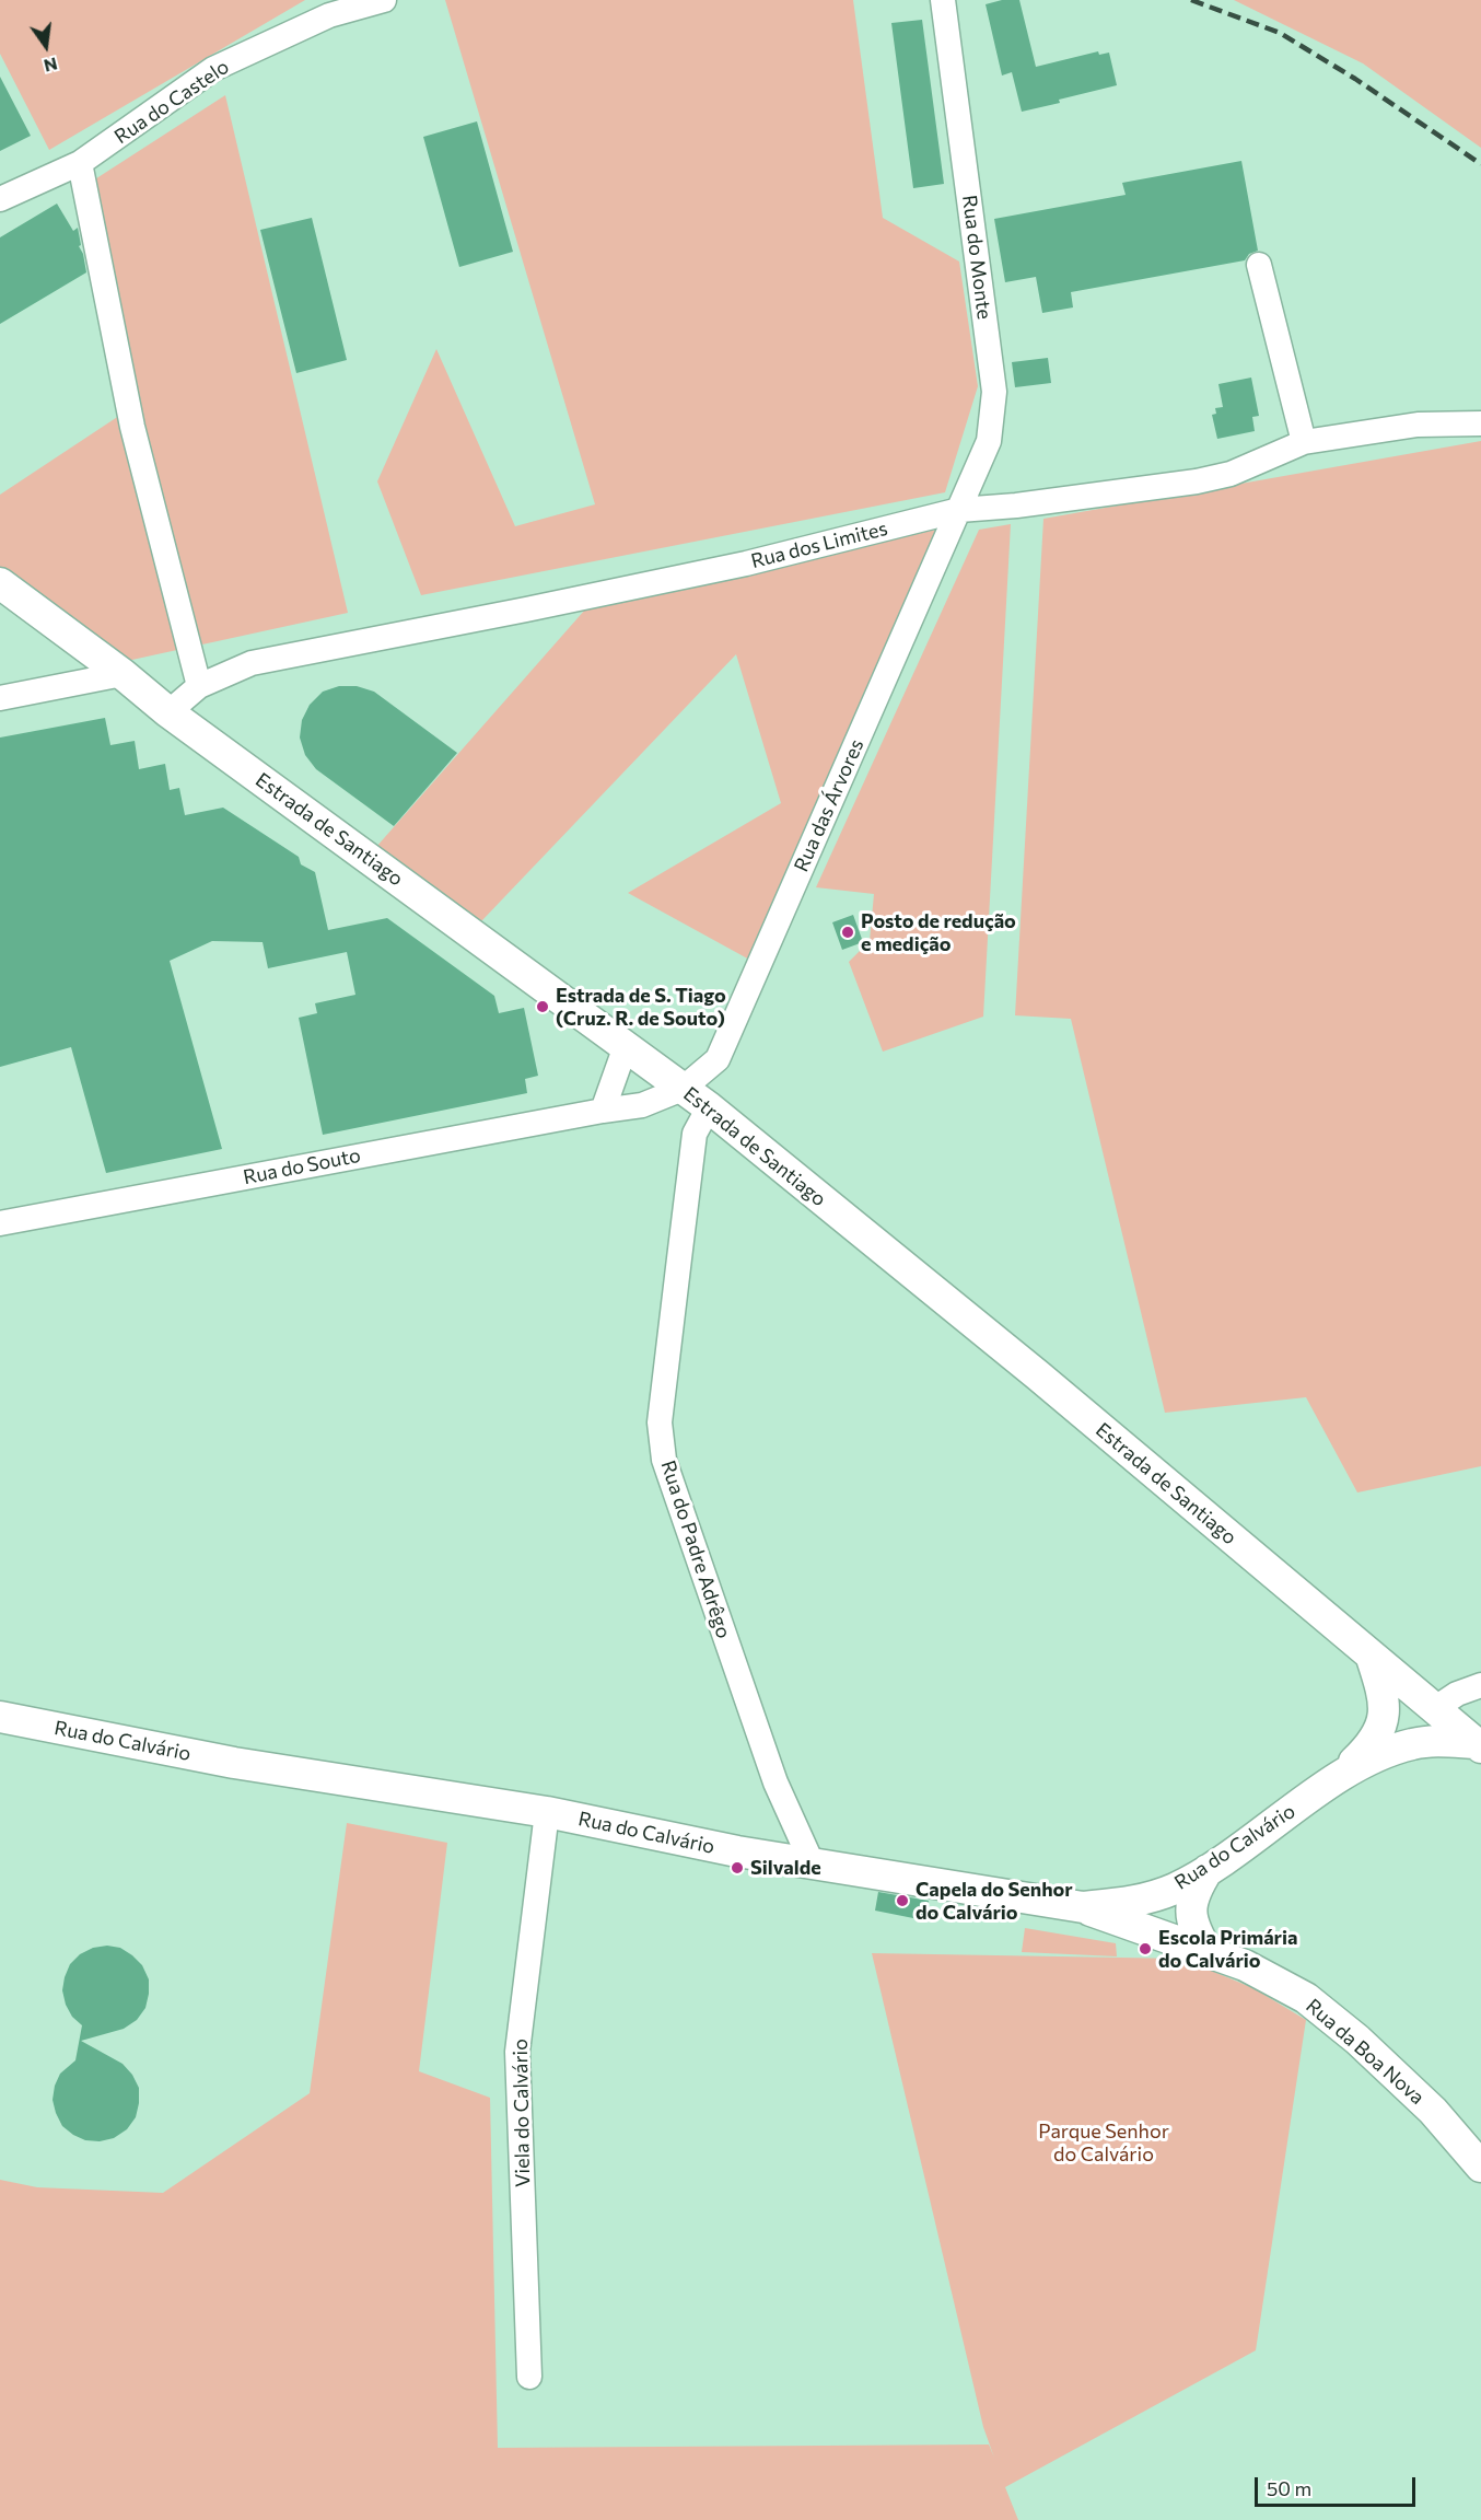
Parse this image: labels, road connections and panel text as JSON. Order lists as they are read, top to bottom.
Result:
{
  "streets": {
    "main road": ["Estrada de Santiago", "Rua do Calvário", "Rua da Boa Nova"],
    "street": [
      "Rua do Castelo",
      "Rua do Monte",
      "Rua dos Limites",
      "Rua das Árvores",
      "Rua do Souto",
      "Rua do Padre Adrêgo",
      "Viela do Calvário"
    ]
  },
  "crossings": [
    ["Rua do Monte", "Rua dos Limites"],
    ["Rua do Monte", "Rua das Árvores"],
    ["Rua dos Limites", "Rua das Árvores"],
    ["Rua dos Limites", "Estrada de Santiago"],
    ["Rua das Árvores", "Estrada de Santiago"],
    ["Rua das Árvores", "Rua do Souto"],
    ["Estrada de Santiago", "Rua do Souto"],
    ["Estrada de Santiago", "Rua do Padre Adrêgo"],
    ["Estrada de Santiago", "Rua do Calvário"],
    ["Rua do Padre Adrêgo", "Rua do Calvário"],
    ["Rua do Calvário", "Rua da Boa Nova"],
    ["Rua do Calvário", "Viela do Calvário"]
  ],
  "parks": ["Parque Senhor do Calvário"],
  "places": [
    "Posto de redução e medição",
    "Estrada de S. Tiago (Cruz. R. de Souto)",
    "Silvalde",
    "Capela do Senhor do Calvário",
    "Escola Primária do Calvário"
  ],
  "scale_bar": "50 m",
  "north": "bottom"
}
